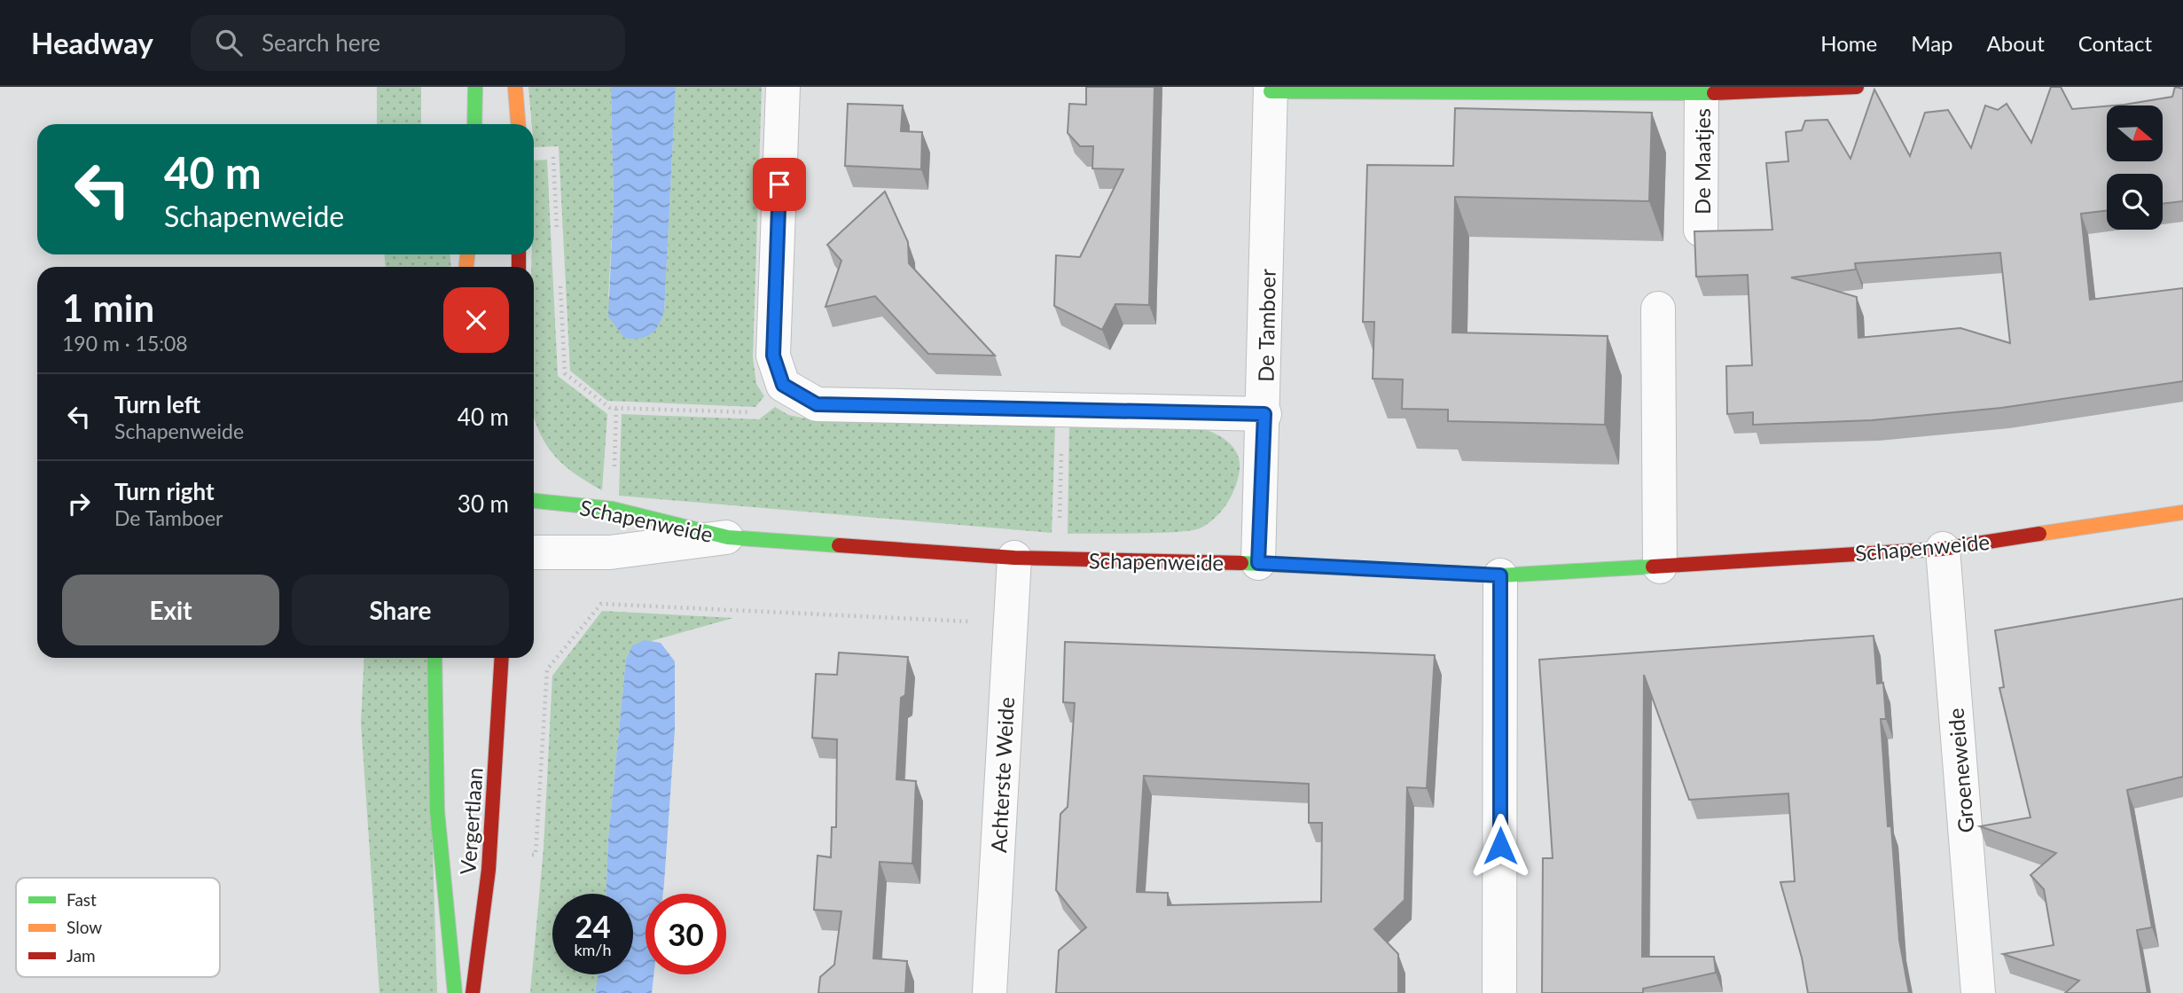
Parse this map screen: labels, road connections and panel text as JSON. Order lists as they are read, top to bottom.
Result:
{
  "streets": {
    "street": [
      "De Maatjes",
      "De Tamboer",
      "Schapenweide",
      "Groeneweide",
      "Achterste Weide",
      "Vergertlaan"
    ]
  },
  "crossings": [
    ["De Maatjes", "De Tamboer"],
    ["De Tamboer", "Schapenweide"],
    ["Schapenweide", "Groeneweide"],
    ["Schapenweide", "Achterste Weide"]
  ],
  "legend": ["Fast", "Slow", "Jam"],
  "north": "right",
  "page": {
    "header": "Headway",
    "search": "Search here",
    "nav": [
      "Home",
      "Map",
      "About",
      "Contact"
    ],
    "turn": ["40 m", "Schapenweide"],
    "heading": ["1 min", "190 m · 15:08"],
    "list": [
      {
        "name": "Turn left",
        "note": "Schapenweide",
        "value": "40 m"
      },
      {
        "name": "Turn right",
        "note": "De Tamboer",
        "value": "30 m"
      }
    ],
    "buttons": ["Exit", "Share"],
    "speed": "24 km/h",
    "limit": "30"
  }
}
